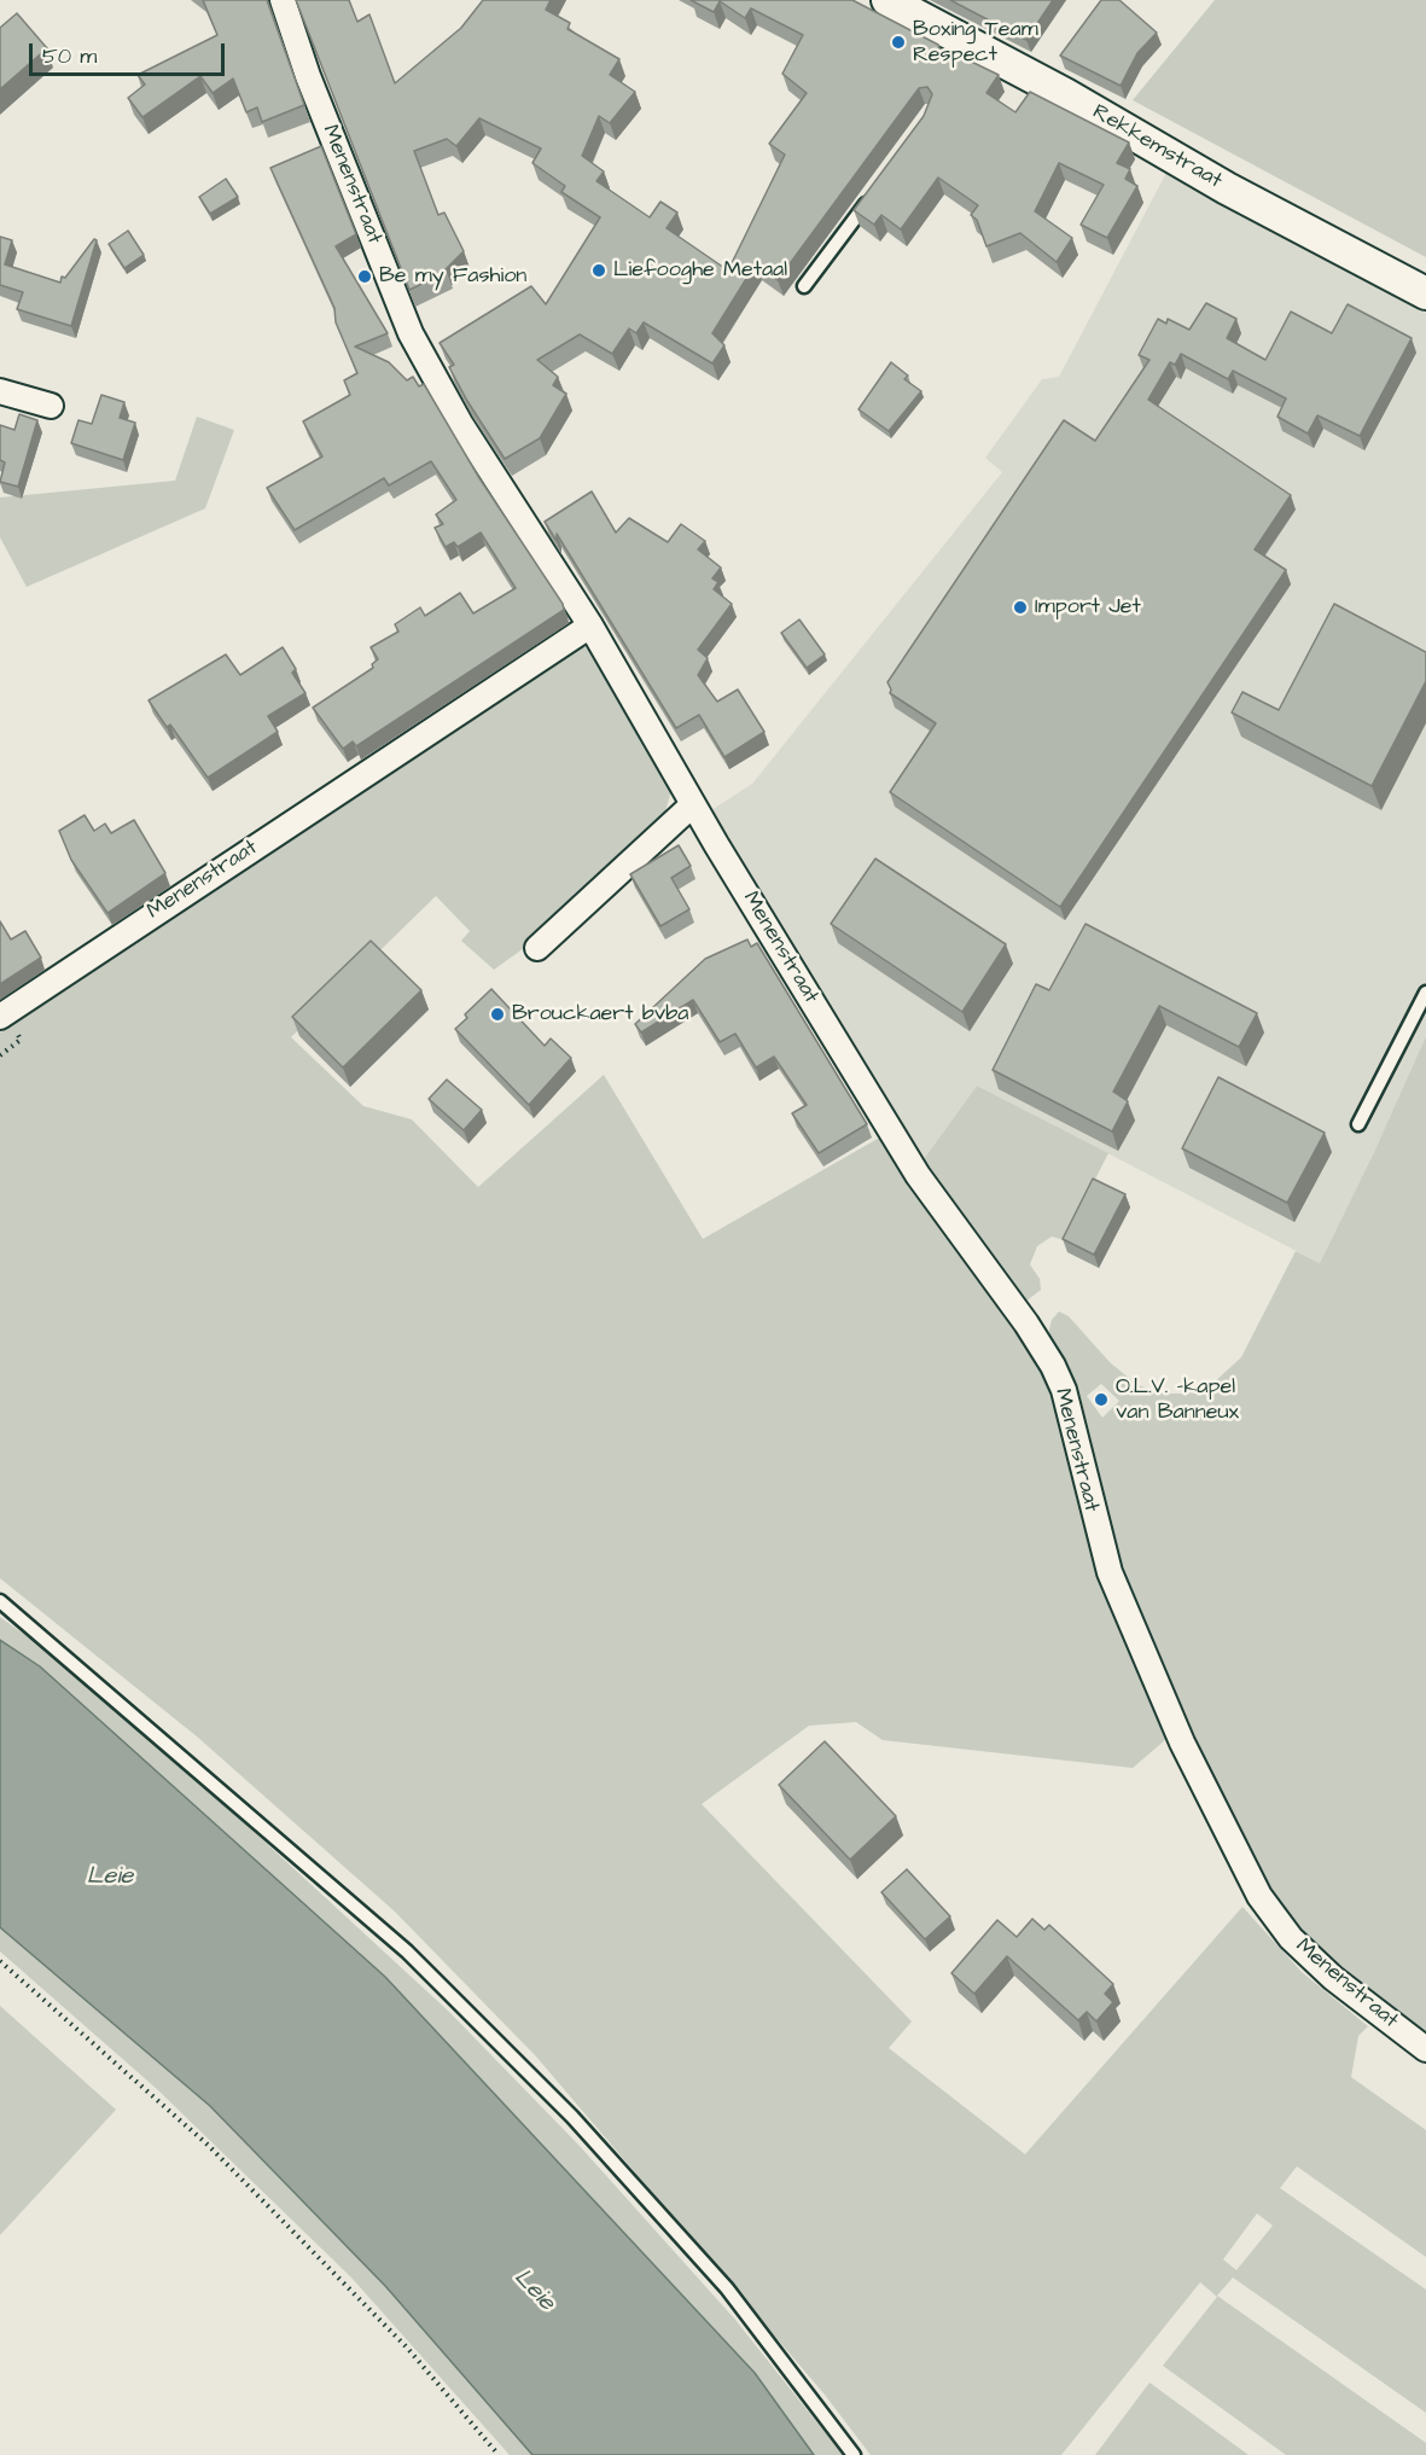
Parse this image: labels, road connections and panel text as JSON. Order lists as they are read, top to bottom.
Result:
{
  "streets": {
    "street": ["Rekkemstraat", "Menenstraat"]
  },
  "water": ["Leie"],
  "places": [
    "Boxing Team Respect",
    "Liefooghe Metaal",
    "Be my Fashion",
    "Import Jet",
    "Brouckaert bvba",
    "O.L.V. -kapel van Banneux"
  ],
  "scale_bar": "50 m"
}
